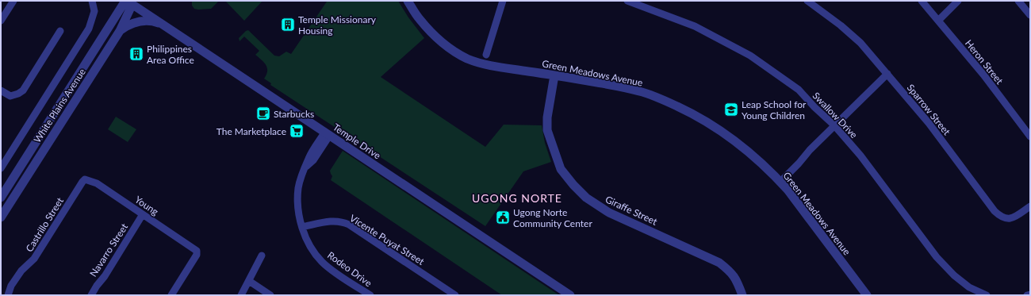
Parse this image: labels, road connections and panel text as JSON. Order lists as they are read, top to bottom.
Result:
{
  "streets": {
    "street": [
      "Heron Street",
      "Green Meadows Avenue",
      "White Plains Avenue",
      "Sparrow Street",
      "Swallow Drive",
      "Temple Drive",
      "Young",
      "Giraffe Street",
      "Castrillo Street",
      "Vicente Puyat Street",
      "Navarro Street",
      "Rodeo Drive"
    ]
  },
  "crossings": [
    ["Green Meadows Avenue", "Giraffe Street"],
    ["White Plains Avenue", "Temple Drive"],
    ["Temple Drive", "Rodeo Drive"],
    ["Young", "Castrillo Street"],
    ["Young", "Navarro Street"],
    ["Vicente Puyat Street", "Rodeo Drive"]
  ],
  "districts": ["UGONG NORTE"],
  "places": {
    "building": ["Temple Missionary Housing", "Philippines Area Office"],
    "school or university": ["Leap School for Young Children"],
    "cafe": ["Starbucks"],
    "supermarket": ["The Marketplace"],
    "public building": ["Ugong Norte Community Center"]
  }
}
